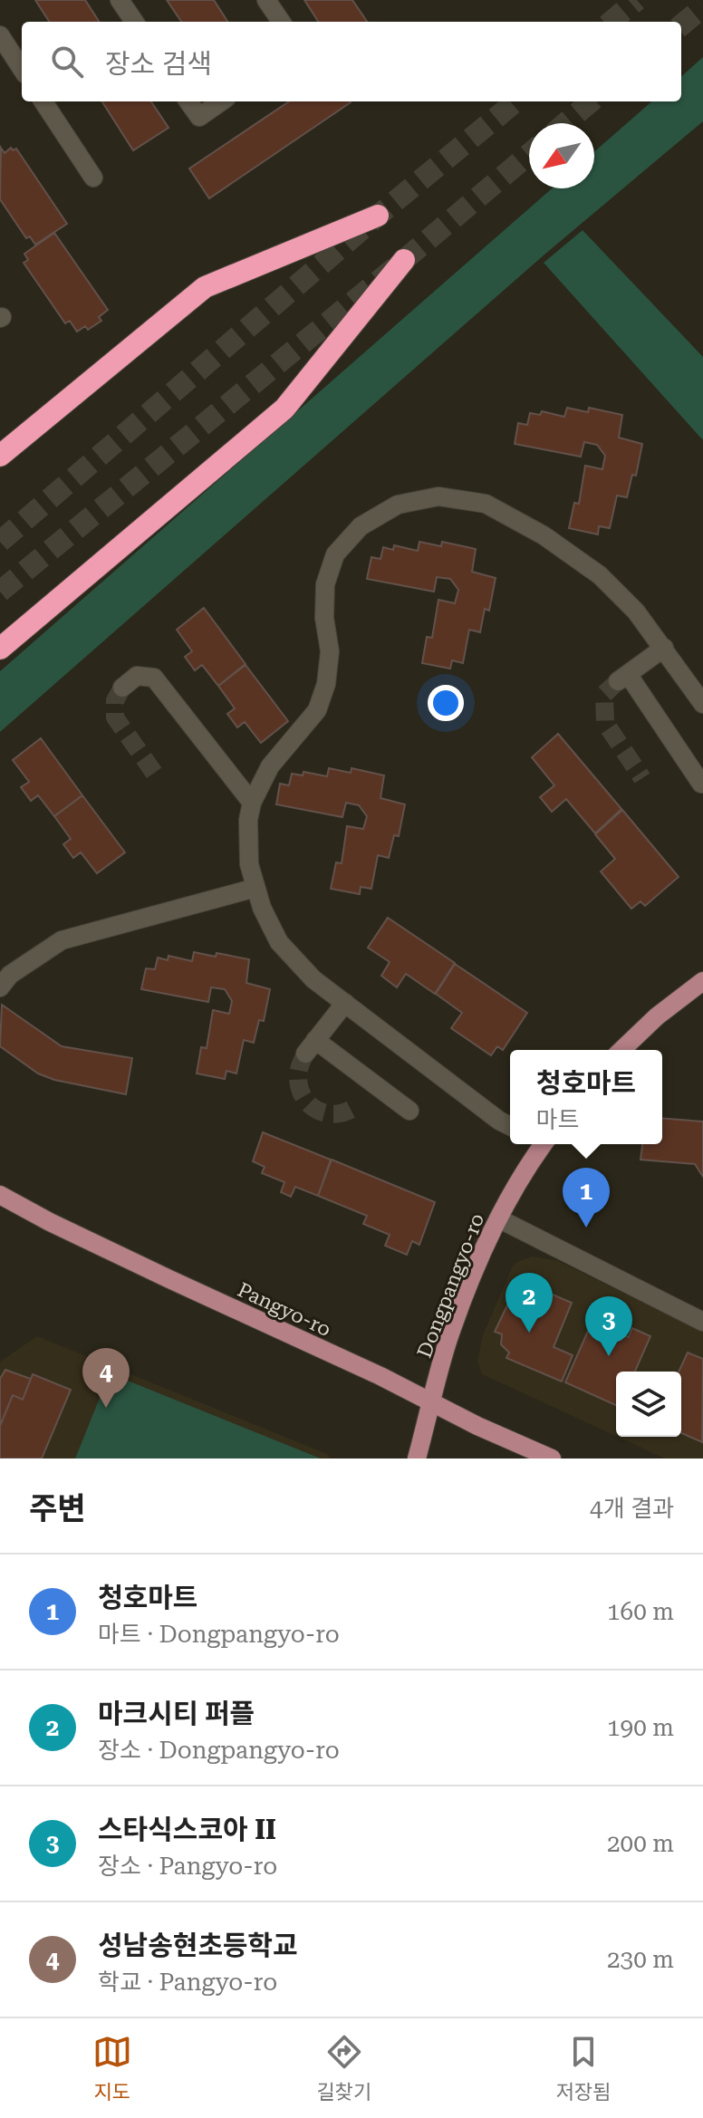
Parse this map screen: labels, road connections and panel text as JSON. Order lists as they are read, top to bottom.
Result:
{
  "streets": {
    "main road": ["Dongpangyo-ro", "Pangyo-ro"]
  },
  "crossings": [
    ["Dongpangyo-ro", "Pangyo-ro"]
  ],
  "north": "bottom left",
  "page": {
    "search": "장소 검색",
    "popup": ["청호마트", "마트"],
    "pins": [
      "1",
      "2",
      "3",
      "4"
    ],
    "heading": ["주변", "4개 결과"],
    "list": [
      {
        "mark": "1",
        "name": "청호마트",
        "note": "마트 · Dongpangyo-ro",
        "value": "160 m"
      },
      {
        "mark": "2",
        "name": "마크시티 퍼플",
        "note": "장소 · Dongpangyo-ro",
        "value": "190 m"
      },
      {
        "mark": "3",
        "name": "스타식스코아 II",
        "note": "장소 · Pangyo-ro",
        "value": "200 m"
      },
      {
        "mark": "4",
        "name": "성남송현초등학교",
        "note": "학교 · Pangyo-ro",
        "value": "230 m"
      }
    ],
    "nav": ["지도", "길찾기", "저장됨"]
  }
}
